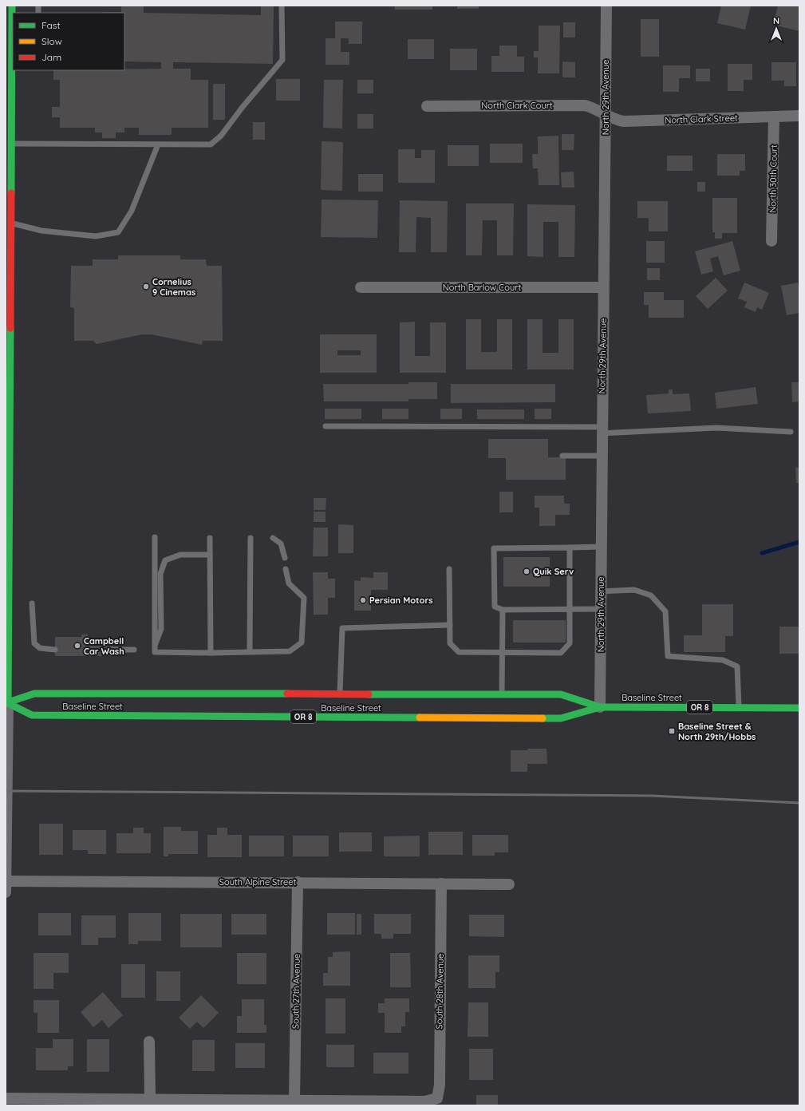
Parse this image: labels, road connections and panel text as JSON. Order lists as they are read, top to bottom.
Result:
{
  "streets": {
    "main road": ["Baseline Street", "OR 8"],
    "street": [
      "North 29th Avenue",
      "North Clark Court",
      "North Clark Street",
      "North 30th Court",
      "North Barlow Court",
      "South Alpine Street",
      "South 27th Avenue",
      "South 28th Avenue"
    ]
  },
  "crossings": [
    ["North 29th Avenue", "North Clark Court"],
    ["North 29th Avenue", "North Clark Street"],
    ["North 29th Avenue", "North Barlow Court"],
    ["North 29th Avenue", "Baseline Street"],
    ["North Clark Court", "North Clark Street"],
    ["North Clark Street", "North 30th Court"],
    ["South Alpine Street", "South 27th Avenue"],
    ["South Alpine Street", "South 28th Avenue"],
    ["South 27th Avenue", "South 28th Avenue"]
  ],
  "places": {
    "other": [
      "Cornelius 9 Cinemas",
      "Quik Serv",
      "Persian Motors",
      "Campbell Car Wash"
    ],
    "transit": ["Baseline Street & North 29th/Hobbs"]
  },
  "legend": ["Fast", "Slow", "Jam"],
  "north": "top"
}
